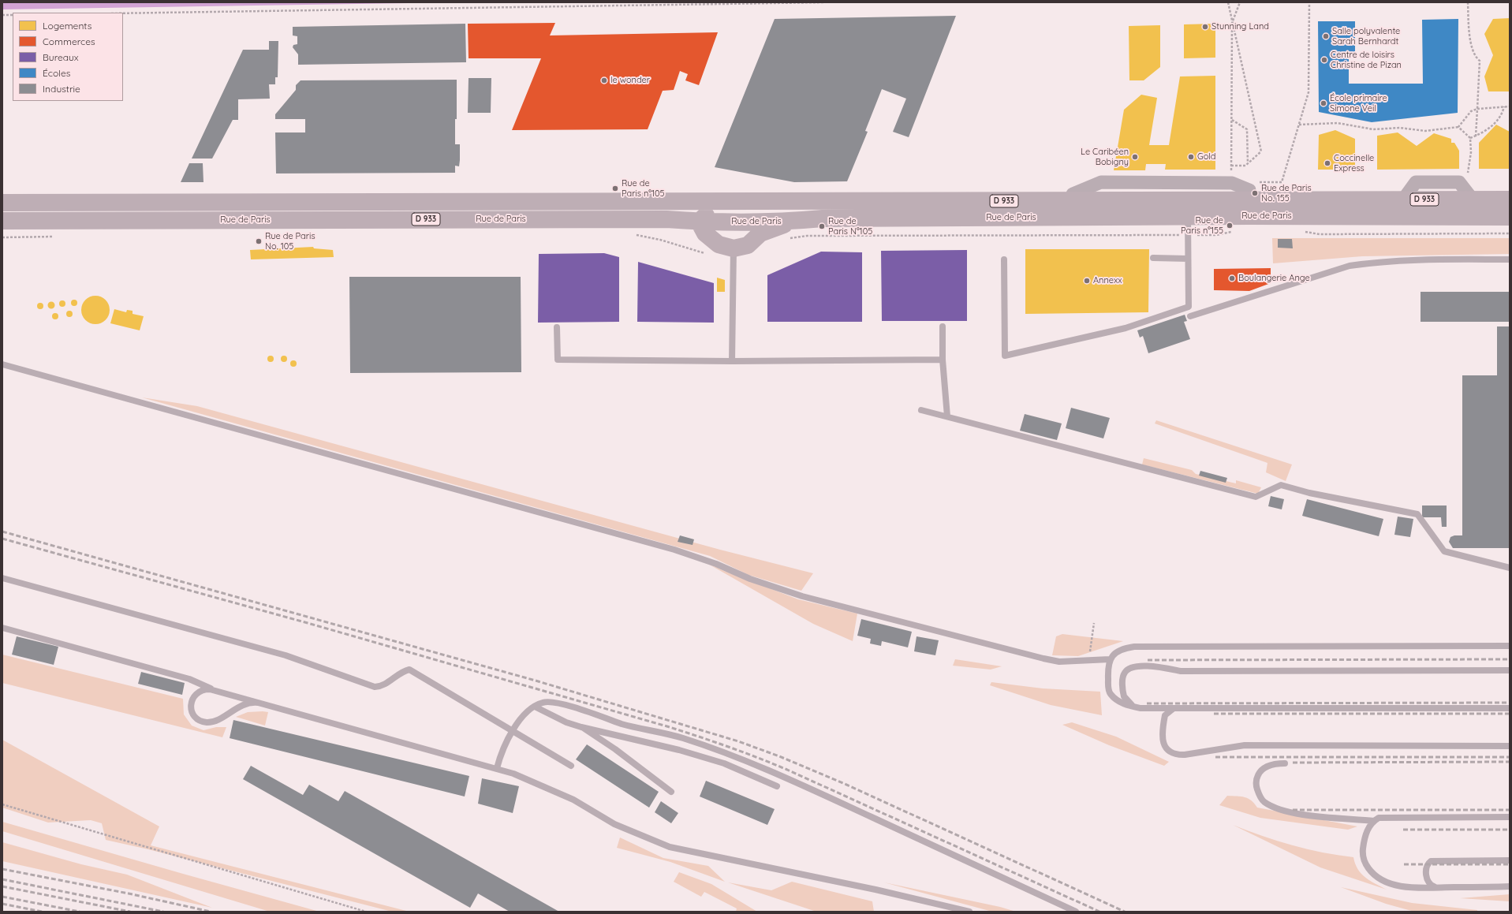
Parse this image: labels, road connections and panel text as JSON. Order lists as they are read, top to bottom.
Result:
{
  "streets": {
    "main road": ["D 933", "Rue de Paris"]
  },
  "places": [
    "Stunning Land",
    "Salle polyvalente Sarah Bernhardt",
    "Centre de loisirs Christine de Pizan",
    "le wonder",
    "École primaire Simone Veil",
    "Le Caribéen Bobigny",
    "Gold",
    "Coccinelle Express",
    "Rue de Paris n°105",
    "Rue de Paris No. 155",
    "Rue de Paris n°155",
    "Rue de Paris N°105",
    "Rue de Paris No. 105",
    "Boulangerie Ange",
    "Annexx"
  ],
  "legend": [
    "Logements",
    "Commerces",
    "Bureaux",
    "Écoles",
    "Industrie"
  ]
}
